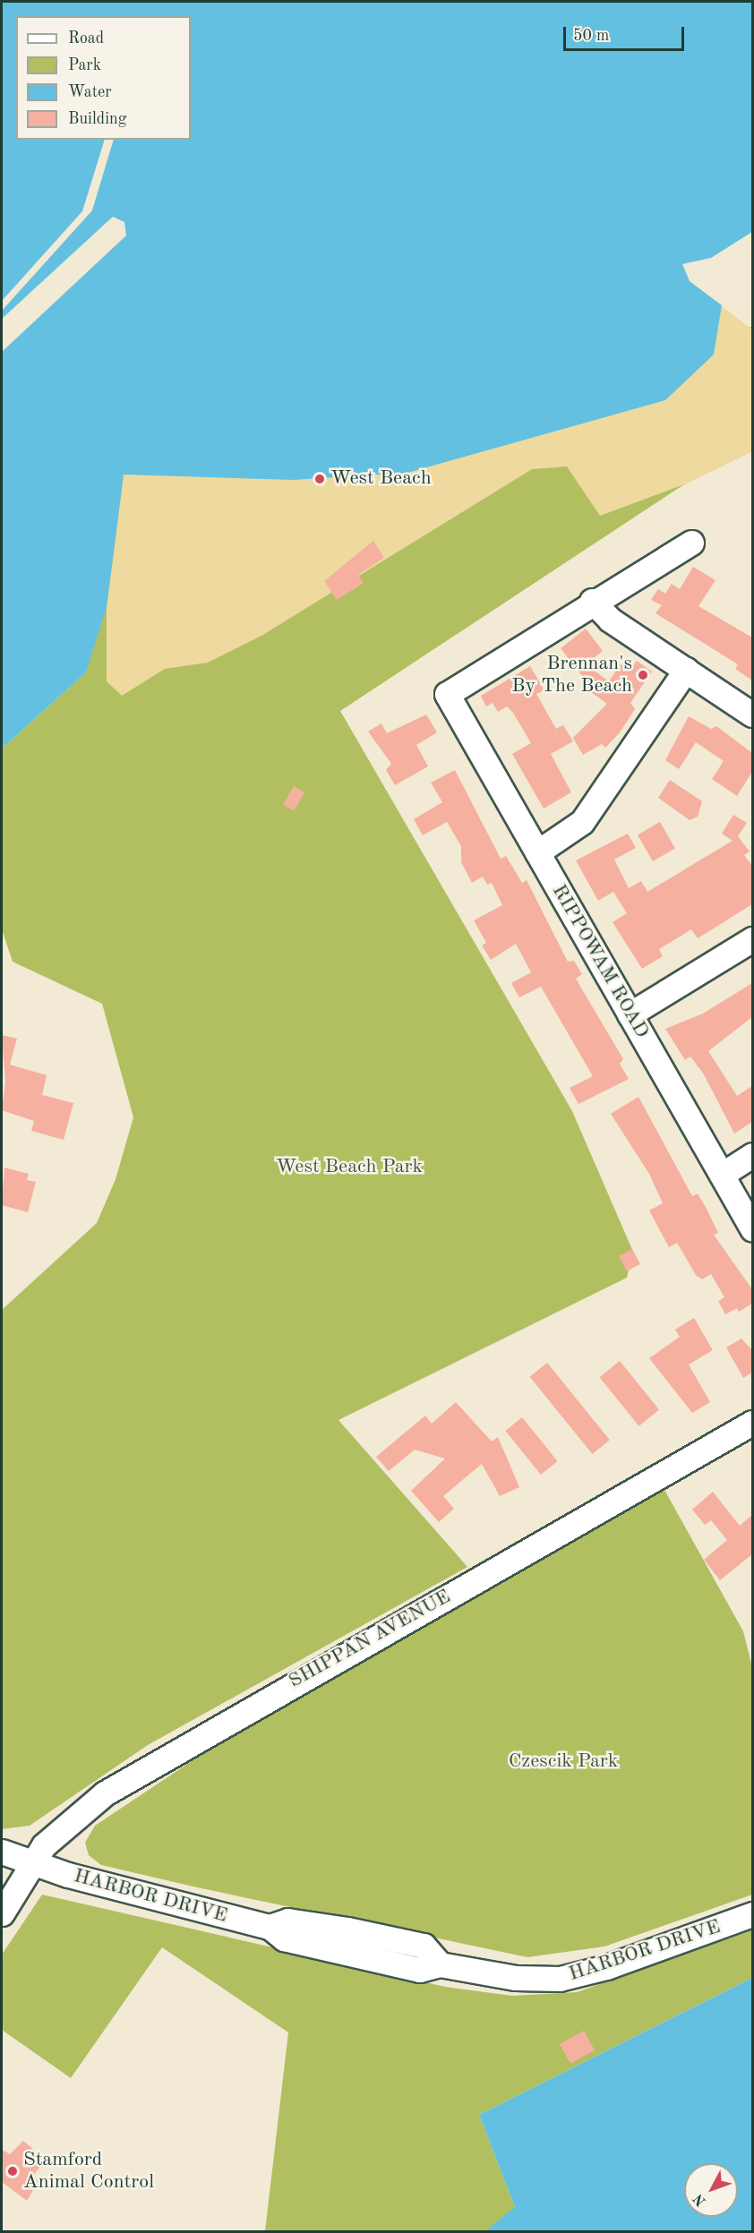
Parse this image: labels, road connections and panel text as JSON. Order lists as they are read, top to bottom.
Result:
{
  "streets": {
    "street": ["RIPPOWAM ROAD", "SHIPPAN AVENUE", "HARBOR DRIVE"]
  },
  "crossings": [
    ["SHIPPAN AVENUE", "HARBOR DRIVE"]
  ],
  "parks": ["West Beach Park", "Czescik Park"],
  "places": ["West Beach", "Brennan's By The Beach", "Stamford Animal Control"],
  "legend": [
    "Road",
    "Park",
    "Water",
    "Building"
  ],
  "scale_bar": "50 m",
  "north": "bottom left"
}
